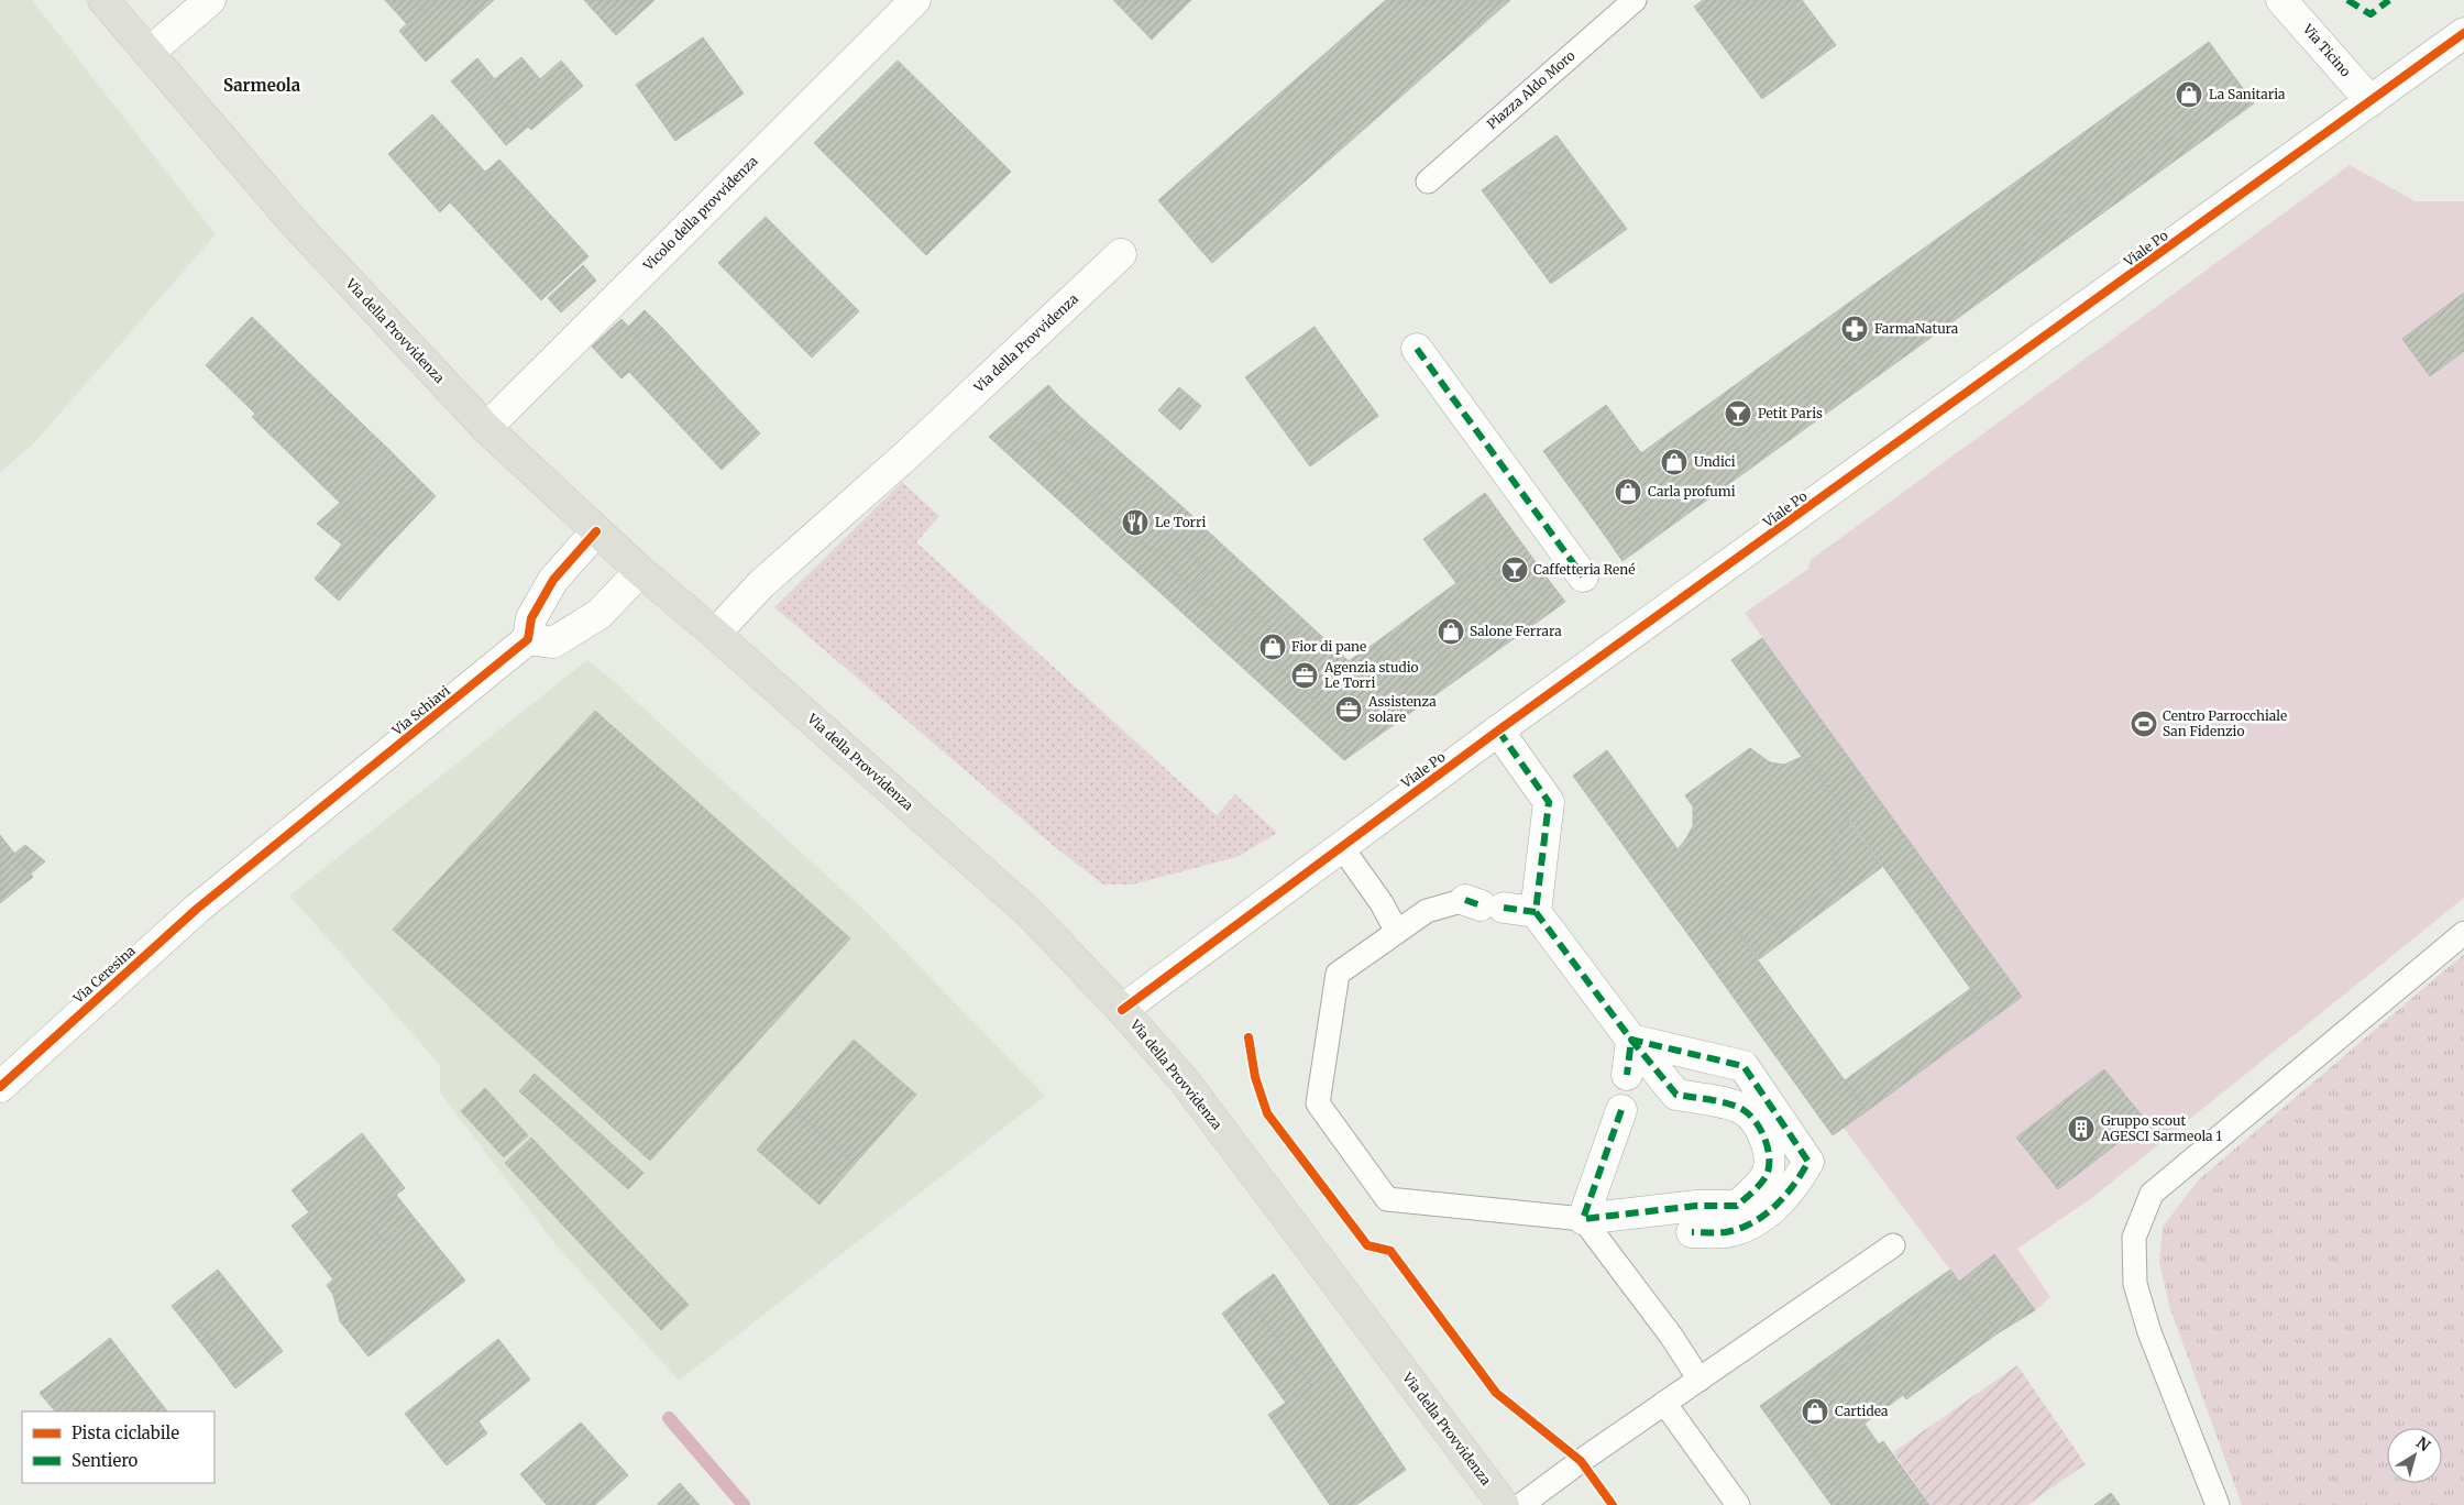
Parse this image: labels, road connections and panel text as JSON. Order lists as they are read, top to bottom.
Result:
{
  "streets": {
    "main road": ["Via della Provvidenza"],
    "street": [
      "Via Ticino",
      "Vicolo della provvidenza",
      "Viale Po",
      "Via Schiavi",
      "Via Ceresina"
    ],
    "lane": ["Piazza Aldo Moro"]
  },
  "crossings": [
    ["Via Ticino", "Viale Po"],
    ["Vicolo della provvidenza", "Via della Provvidenza"],
    ["Viale Po", "Via della Provvidenza"],
    ["Via Schiavi", "Via Ceresina"]
  ],
  "districts": ["Sarmeola"],
  "places": {
    "shop": [
      "La Sanitaria",
      "Undici",
      "Carla profumi",
      "Salone Ferrara",
      "Fior di pane",
      "Cartidea"
    ],
    "pharmacy": ["FarmaNatura"],
    "bar": ["Petit Paris", "Caffetteria René"],
    "restaurant": ["Le Torri"],
    "office": ["Agenzia studio Le Torri", "Assistenza solare"],
    "sports": ["Centro Parrocchiale San Fidenzio"],
    "building": ["Gruppo scout AGESCI Sarmeola 1"]
  },
  "legend": ["Pista ciclabile", "Sentiero"],
  "north": "top right"
}
